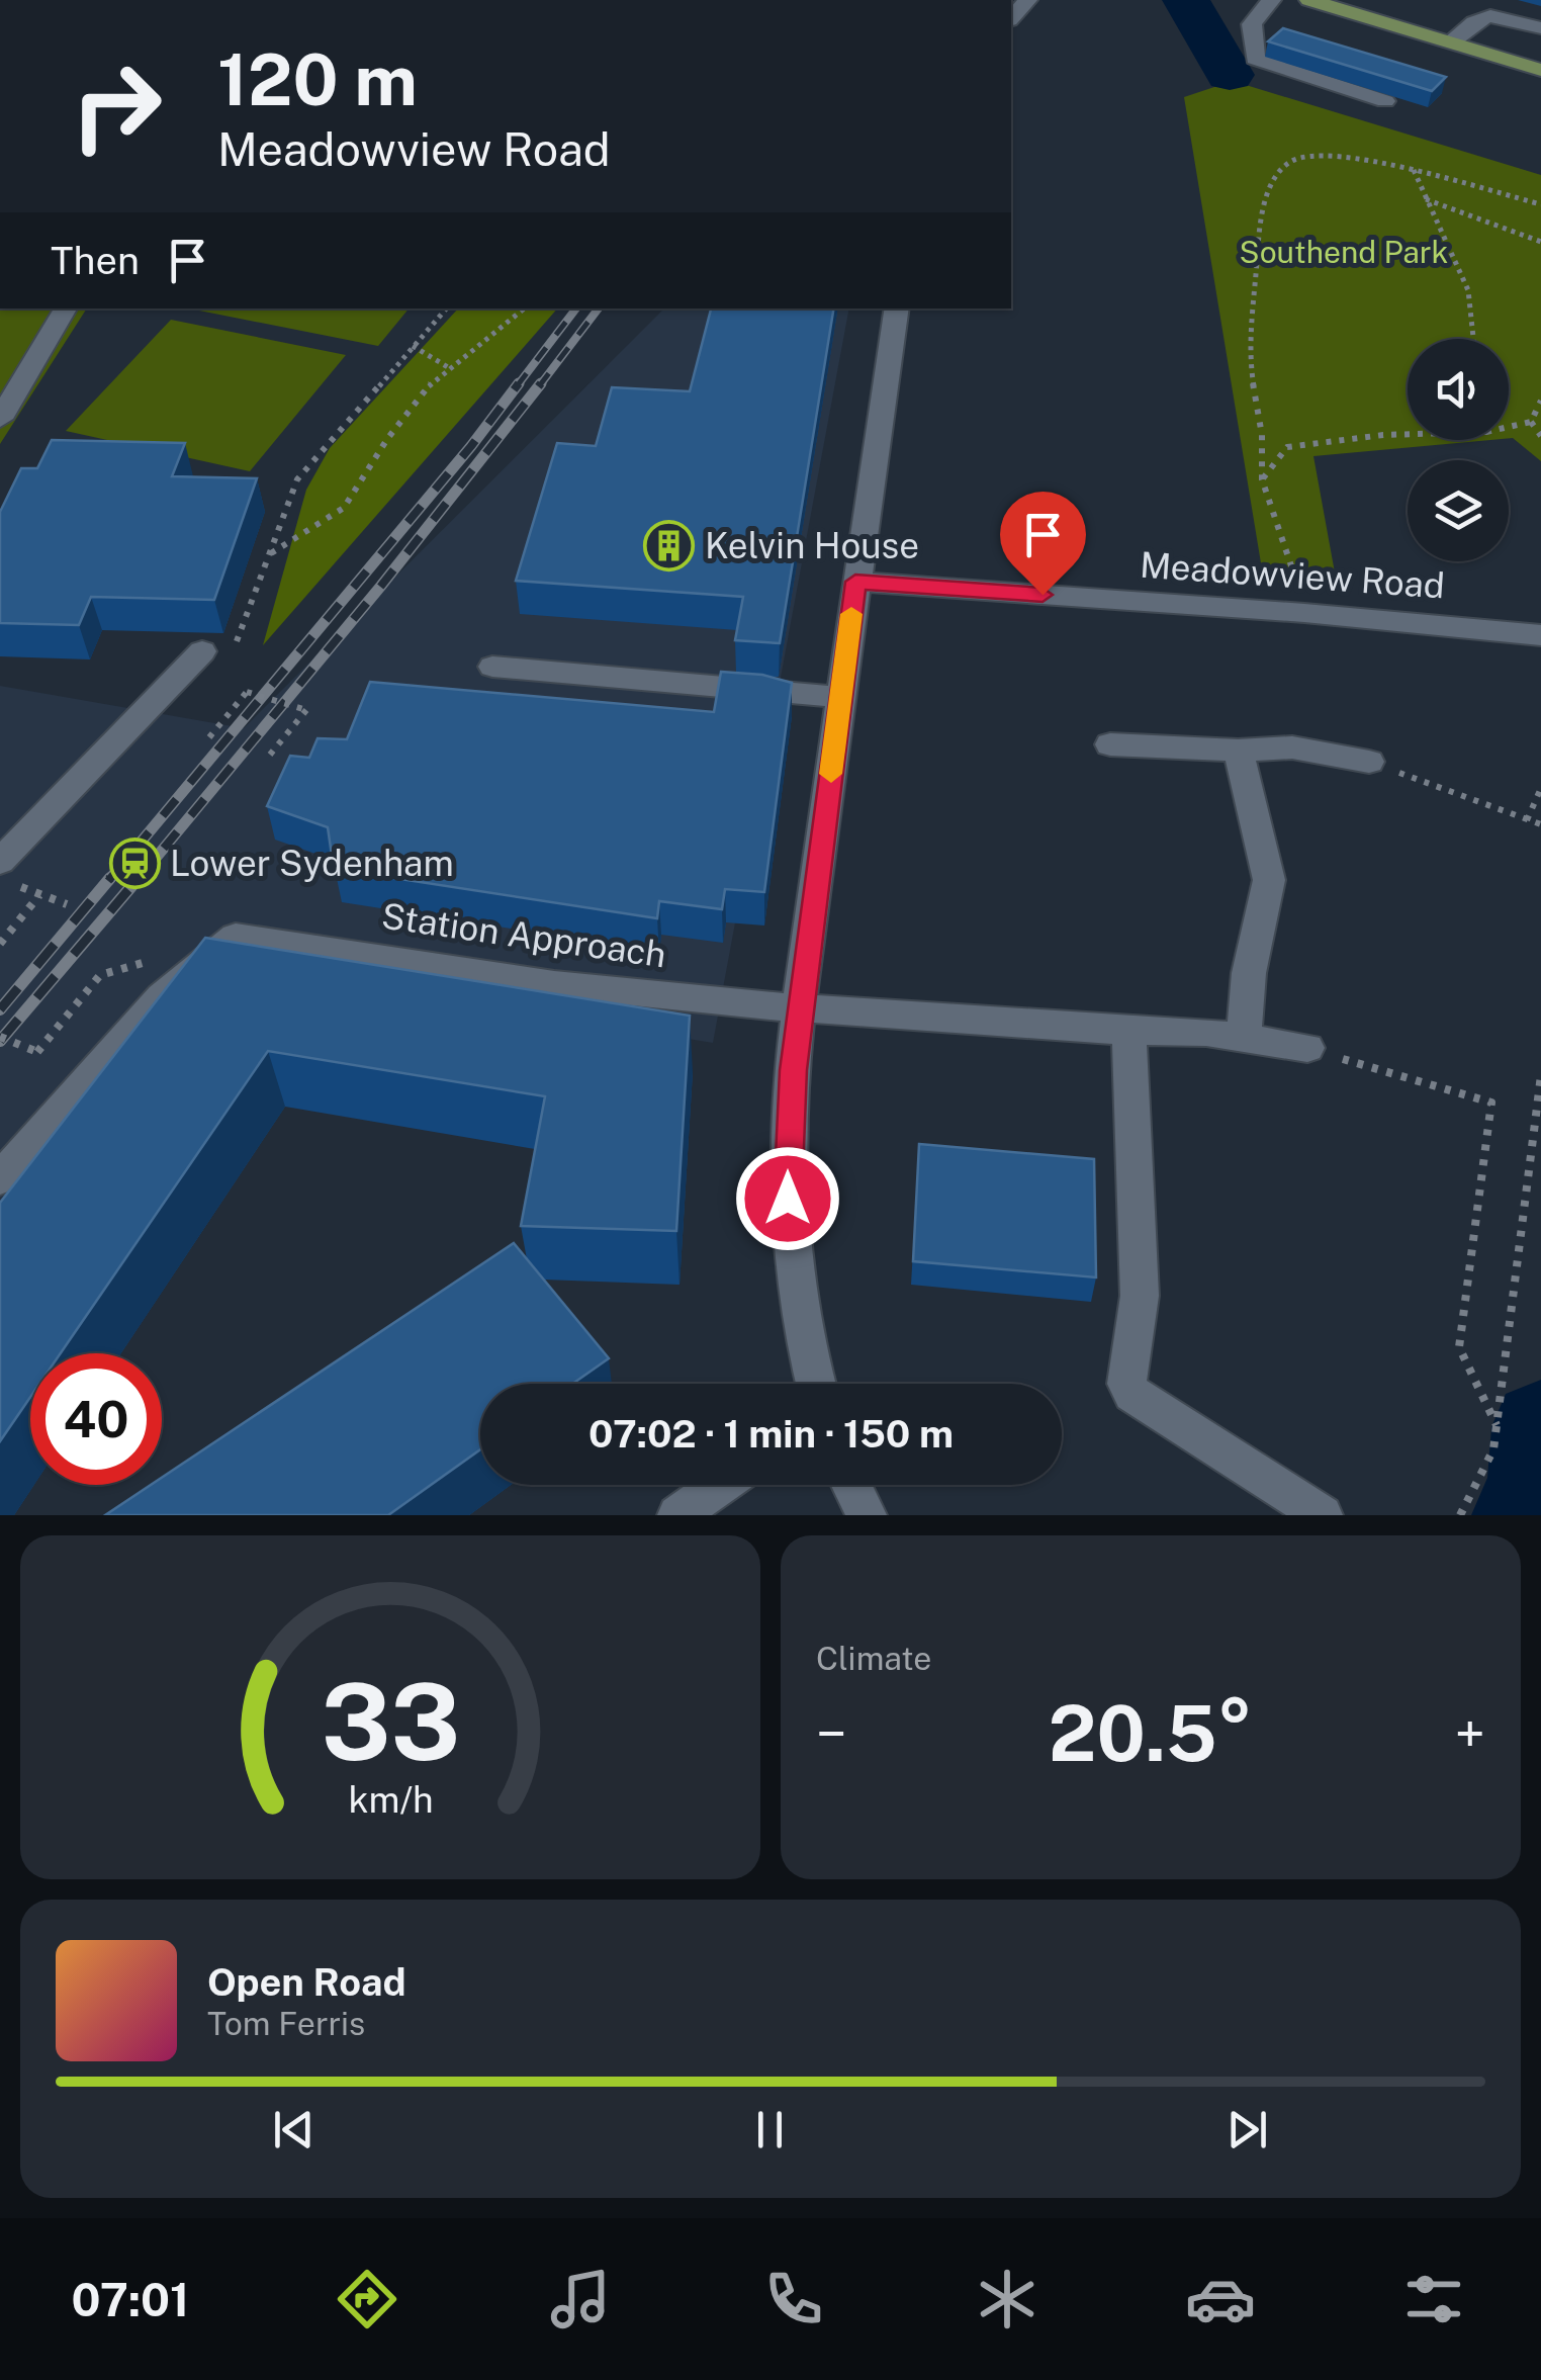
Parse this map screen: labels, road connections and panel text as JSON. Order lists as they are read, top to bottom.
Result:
{
  "streets": {
    "street": ["Meadowview Road", "Station Approach"]
  },
  "parks": ["Southend Park"],
  "places": {
    "building": ["Kelvin House"],
    "station": ["Lower Sydenham"]
  },
  "page": {
    "turn": ["120 m", "Meadowview Road"],
    "then": "Then",
    "limit": "40",
    "trip": "07:02 · 1 min · 150 m",
    "tile": "Climate",
    "heat": ["−", "20.5°", "+"],
    "song": ["Open Road", "Tom Ferris"],
    "tabs": "07:01",
    "gauge": ["33", "km/h"]
  }
}
